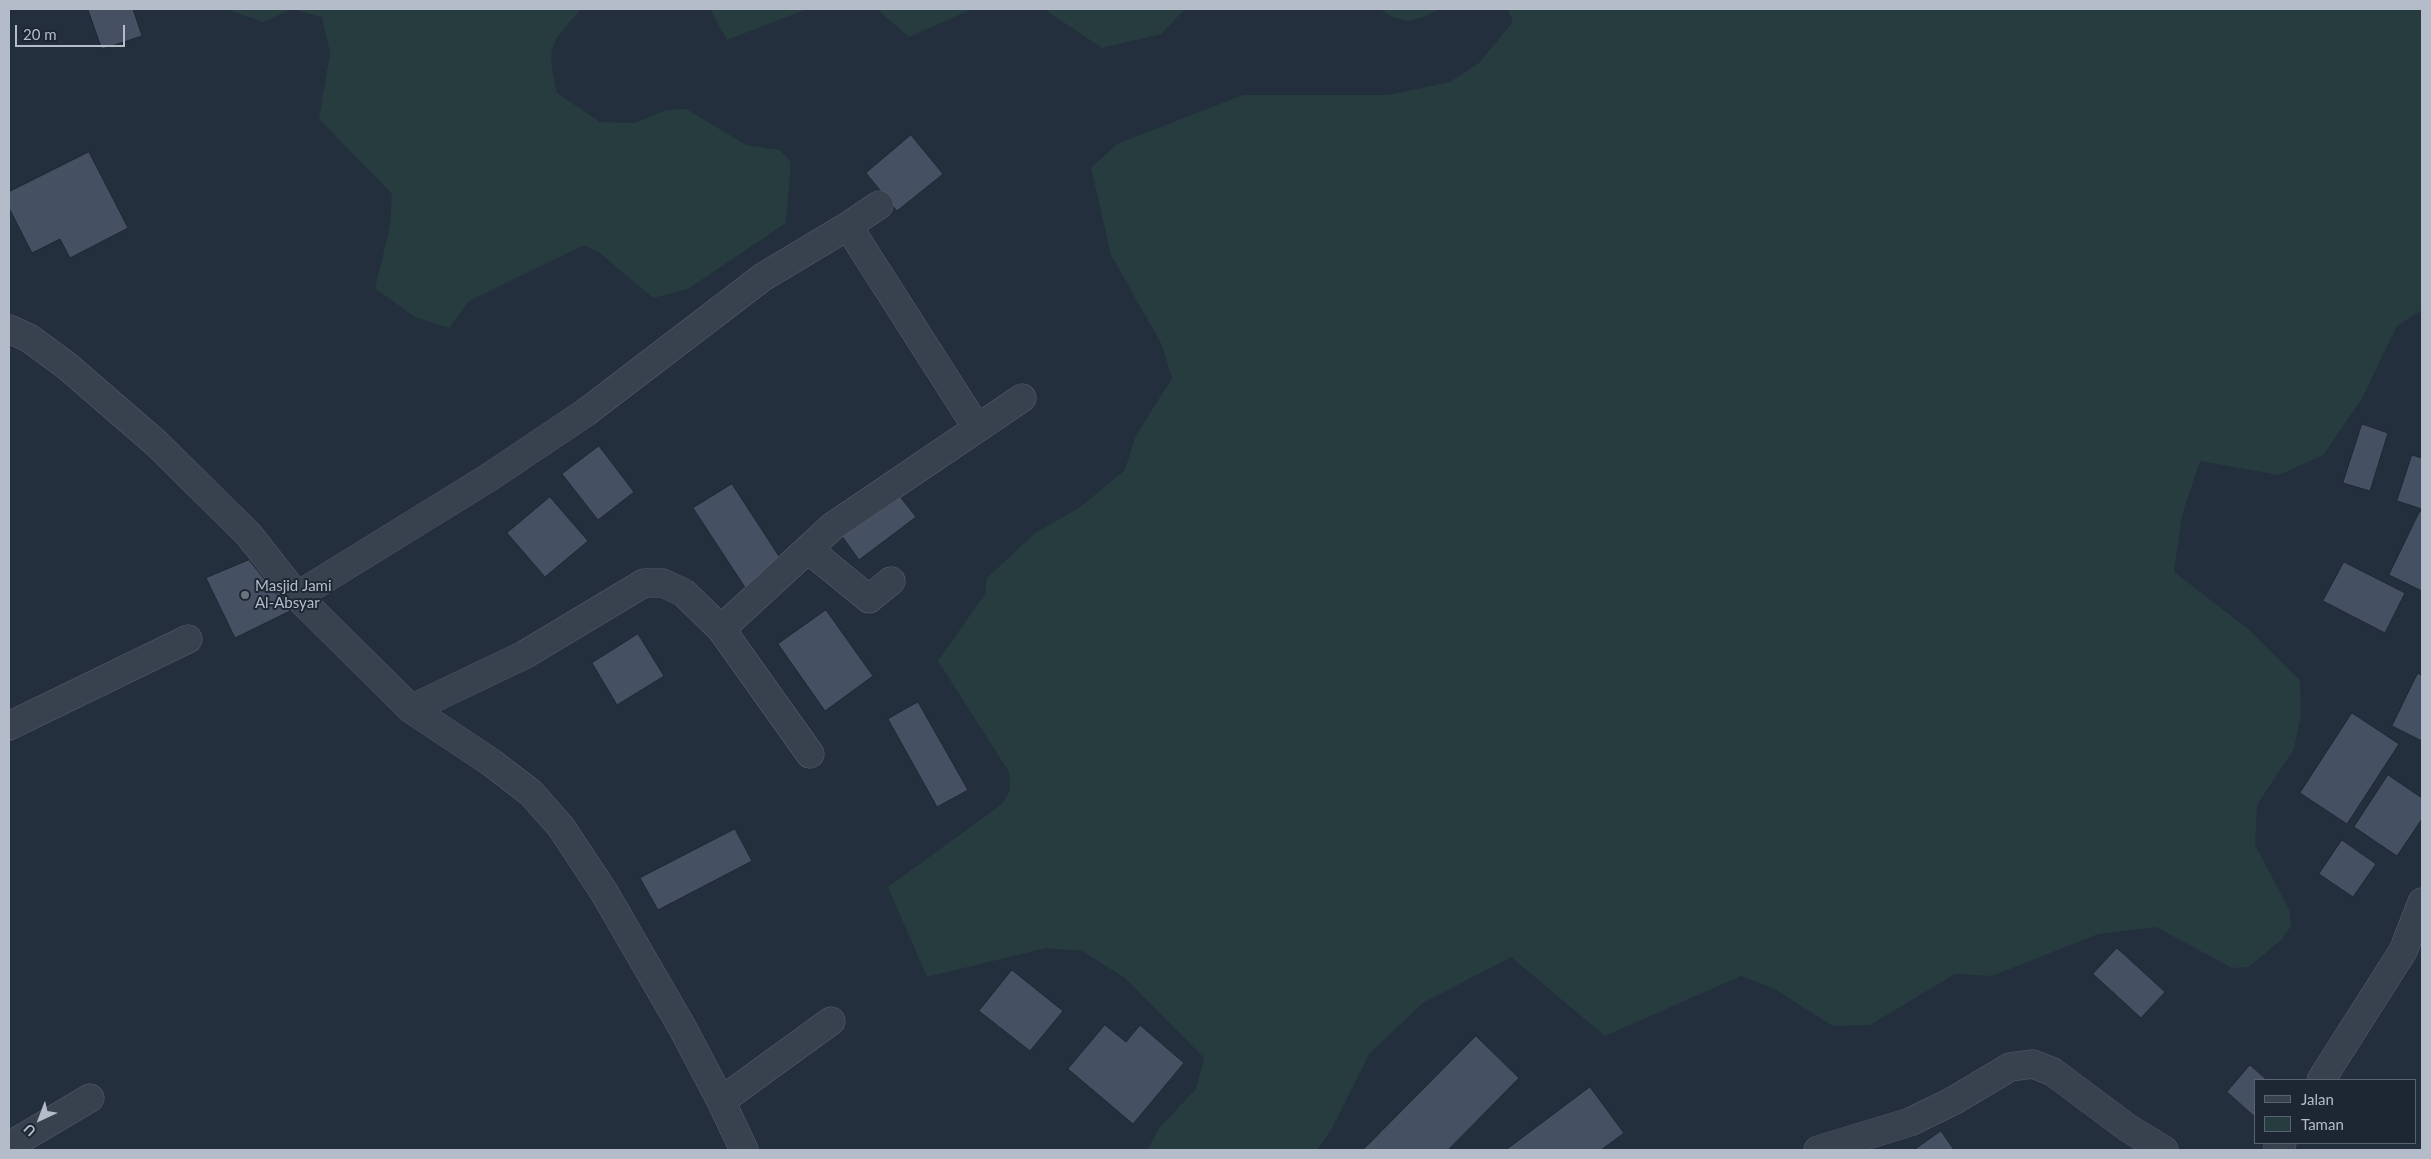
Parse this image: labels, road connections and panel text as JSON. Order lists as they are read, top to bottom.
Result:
{
  "places": ["Masjid Jami Al-Absyar"],
  "legend": ["Jalan", "Taman"],
  "scale_bar": "20 m",
  "north": "bottom left"
}
